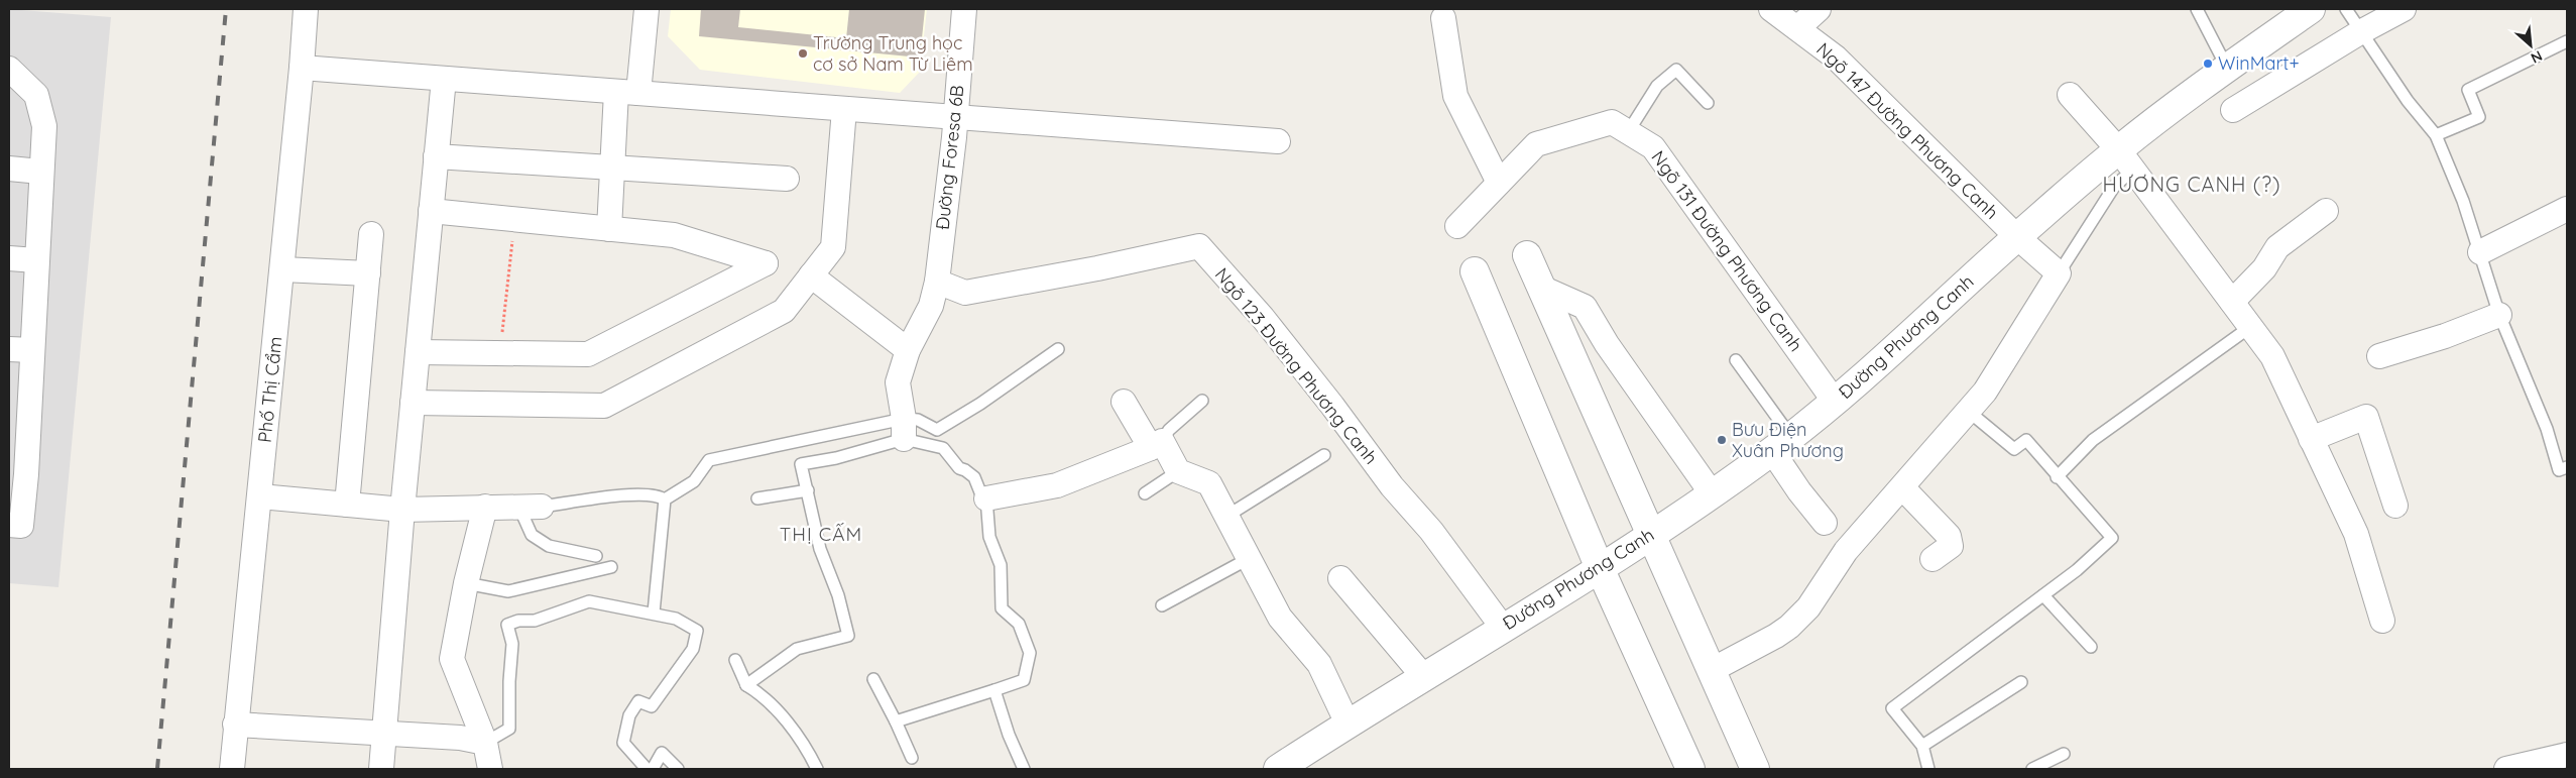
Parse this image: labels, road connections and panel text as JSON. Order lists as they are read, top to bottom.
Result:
{
  "streets": {
    "street": [
      "Ngõ 147 Đường Phương Canh",
      "Đường Foresa 6B",
      "Ngõ 131 Đường Phương Canh",
      "Đường Phương Canh",
      "Ngõ 123 Đường Phương Canh",
      "Phố Thị Cẩm"
    ]
  },
  "crossings": [
    ["Ngõ 147 Đường Phương Canh", "Đường Phương Canh"],
    ["Đường Foresa 6B", "Ngõ 123 Đường Phương Canh"],
    ["Ngõ 131 Đường Phương Canh", "Đường Phương Canh"],
    ["Đường Phương Canh", "Ngõ 123 Đường Phương Canh"]
  ],
  "districts": ["HƯƠNG CANH (?)", "THỊ CẤM"],
  "places": ["Trường Trung học cơ sở Nam Từ Liêm", "WinMart+", "Bưu Điện Xuân Phương"],
  "north": "bottom right"
}
